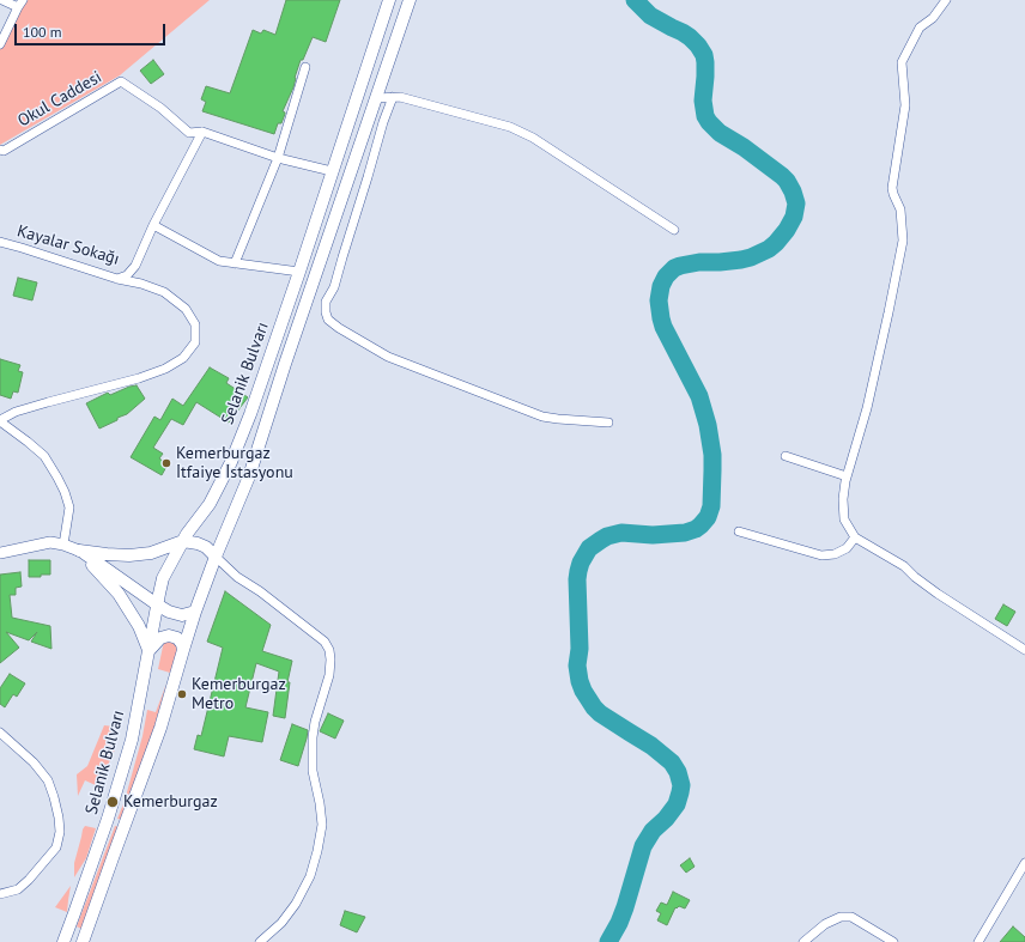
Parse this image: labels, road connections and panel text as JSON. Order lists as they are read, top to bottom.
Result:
{
  "streets": {
    "main road": ["Selanik Bulvarı"],
    "street": ["Okul Caddesi", "Kayalar Sokağı"]
  },
  "places": ["Kemerburgaz İtfaiye İstasyonu", "Kemerburgaz Metro", "Kemerburgaz"],
  "scale_bar": "100 m"
}
